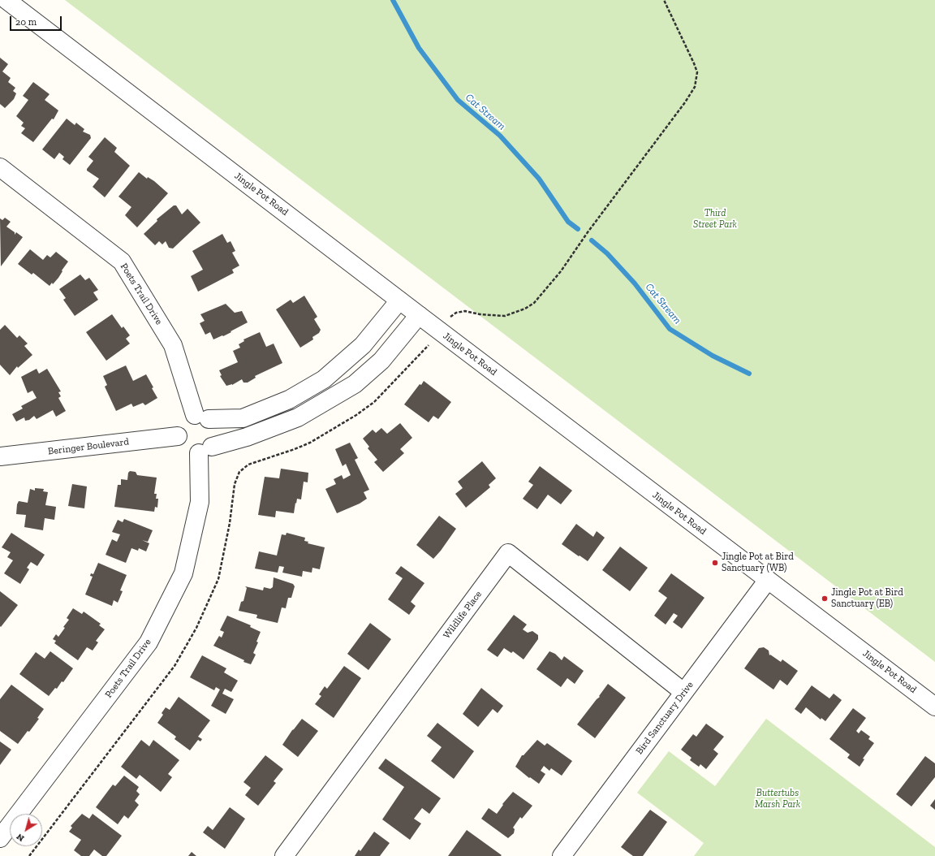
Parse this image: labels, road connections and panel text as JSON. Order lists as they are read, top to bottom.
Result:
{
  "streets": {
    "street": [
      "Jingle Pot Road",
      "Poets Trail Drive",
      "Beringer Boulevard",
      "Wildlife Place",
      "Bird Sanctuary Drive"
    ]
  },
  "crossings": [
    ["Jingle Pot Road", "Bird Sanctuary Drive"],
    ["Poets Trail Drive", "Beringer Boulevard"],
    ["Wildlife Place", "Bird Sanctuary Drive"]
  ],
  "water": ["Cat Stream"],
  "parks": ["Third Street Park", "Buttertubs Marsh Park"],
  "places": ["Jingle Pot at Bird Sanctuary (WB)", "Jingle Pot at Bird Sanctuary (EB)"],
  "scale_bar": "20 m",
  "north": "bottom left"
}
